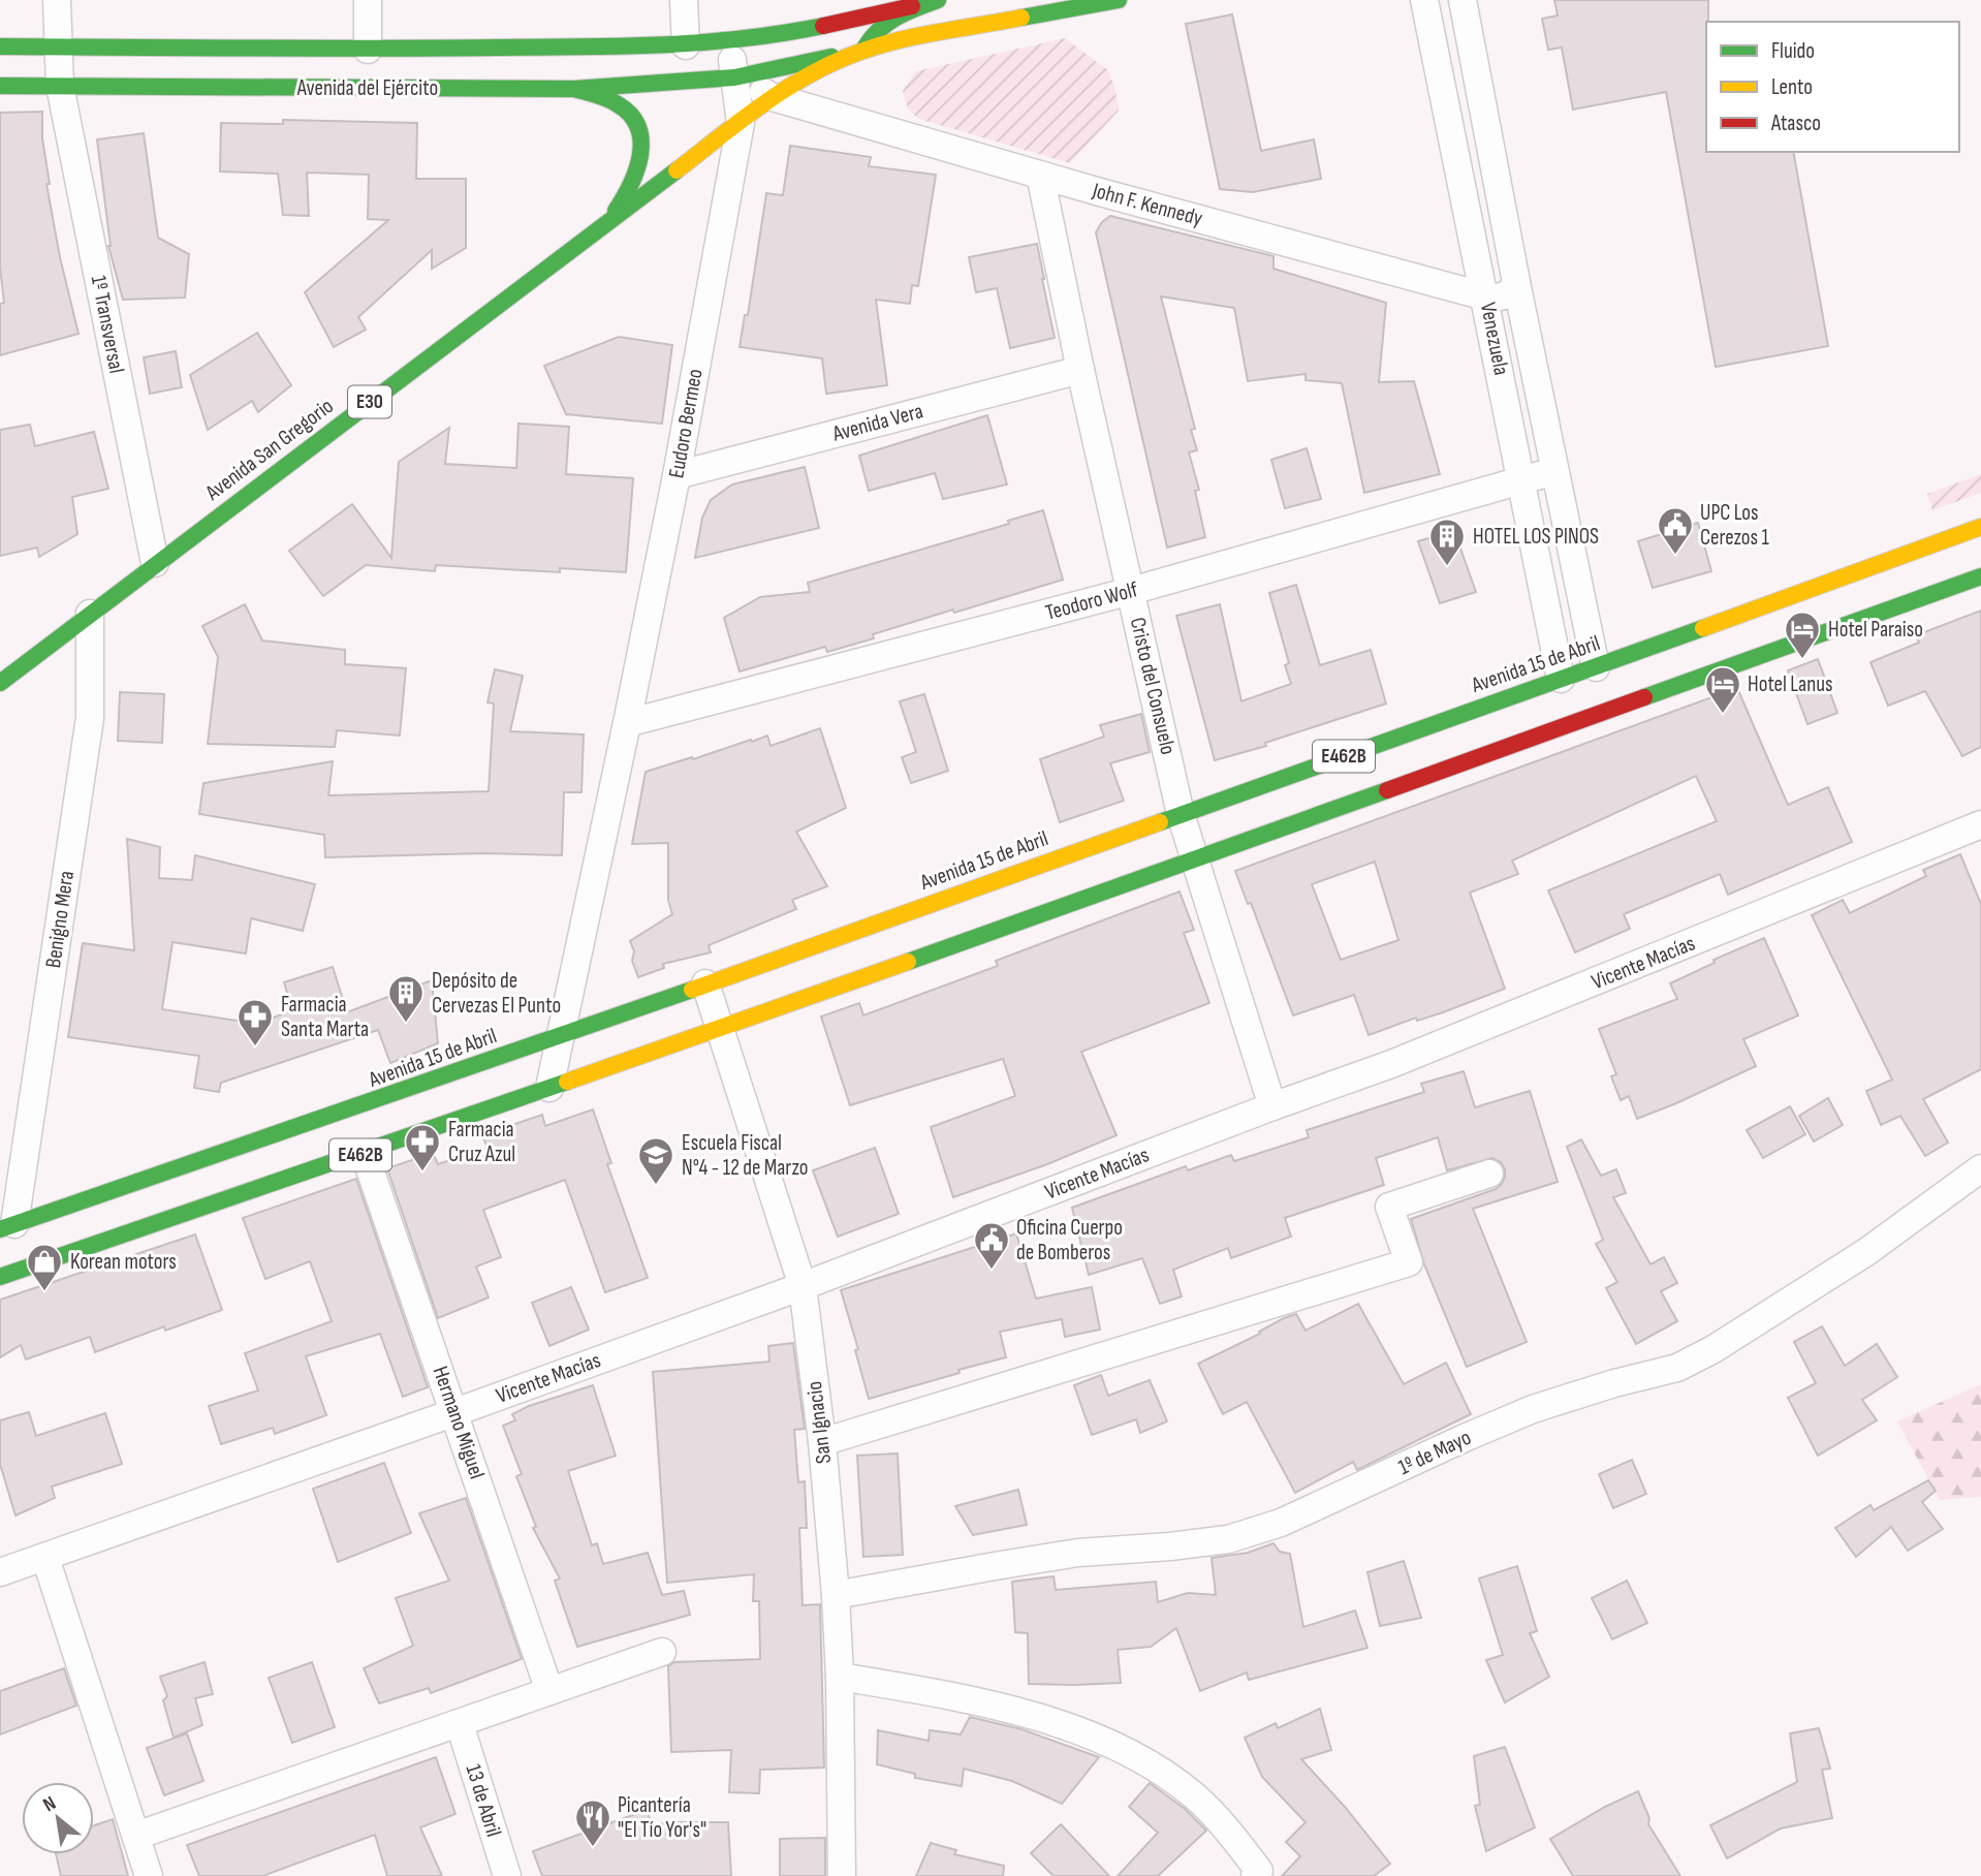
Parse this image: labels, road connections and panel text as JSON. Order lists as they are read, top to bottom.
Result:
{
  "streets": {
    "main road": [
      "Avenida del Ejército",
      "E30",
      "Avenida San Gregorio",
      "Avenida 15 de Abril",
      "E462B"
    ],
    "street": [
      "John F. Kennedy",
      "1º Transversal",
      "Venezuela",
      "Avenida Vera",
      "Eudoro Bermeo",
      "Teodoro Wolf",
      "Cristo del Consuelo",
      "Benigno Mera",
      "Vicente Macías",
      "Hermano Miguel",
      "San Ignacio",
      "1º de Mayo",
      "13 de Abril"
    ]
  },
  "crossings": [
    ["Avenida del Ejército", "John F. Kennedy"],
    ["Avenida del Ejército", "1º Transversal"],
    ["Avenida del Ejército", "E30"],
    ["Avenida del Ejército", "Eudoro Bermeo"],
    ["Avenida del Ejército", "Avenida San Gregorio"],
    ["John F. Kennedy", "Venezuela"],
    ["John F. Kennedy", "Cristo del Consuelo"],
    ["1º Transversal", "Avenida San Gregorio"],
    ["Venezuela", "Teodoro Wolf"],
    ["Venezuela", "Avenida 15 de Abril"],
    ["Avenida Vera", "Eudoro Bermeo"],
    ["Avenida Vera", "Cristo del Consuelo"],
    ["Eudoro Bermeo", "Avenida San Gregorio"],
    ["Eudoro Bermeo", "Teodoro Wolf"],
    ["Eudoro Bermeo", "Avenida 15 de Abril"],
    ["Eudoro Bermeo", "E462B"],
    ["Avenida San Gregorio", "Benigno Mera"],
    ["Teodoro Wolf", "Cristo del Consuelo"],
    ["Avenida 15 de Abril", "Cristo del Consuelo"],
    ["Avenida 15 de Abril", "Benigno Mera"],
    ["Avenida 15 de Abril", "San Ignacio"],
    ["Cristo del Consuelo", "E462B"],
    ["Cristo del Consuelo", "Vicente Macías"],
    ["E462B", "Hermano Miguel"],
    ["E462B", "San Ignacio"],
    ["Vicente Macías", "Hermano Miguel"],
    ["Vicente Macías", "San Ignacio"],
    ["San Ignacio", "1º de Mayo"]
  ],
  "places": {
    "public building": ["UPC Los Cerezos 1", "Oficina Cuerpo de Bomberos"],
    "building": ["HOTEL LOS PINOS", "Depósito de Cervezas El Punto"],
    "hotel": ["Hotel Paraiso", "Hotel Lanus"],
    "pharmacy": ["Farmacia Santa Marta", "Farmacia Cruz Azul"],
    "school or university": ["Escuela Fiscal N°4 - 12 de Marzo"],
    "shop": ["Korean motors"],
    "restaurant": ["Picantería \"El Tío Yor's\""]
  },
  "legend": ["Fluido", "Lento", "Atasco"],
  "north": "top left"
}
